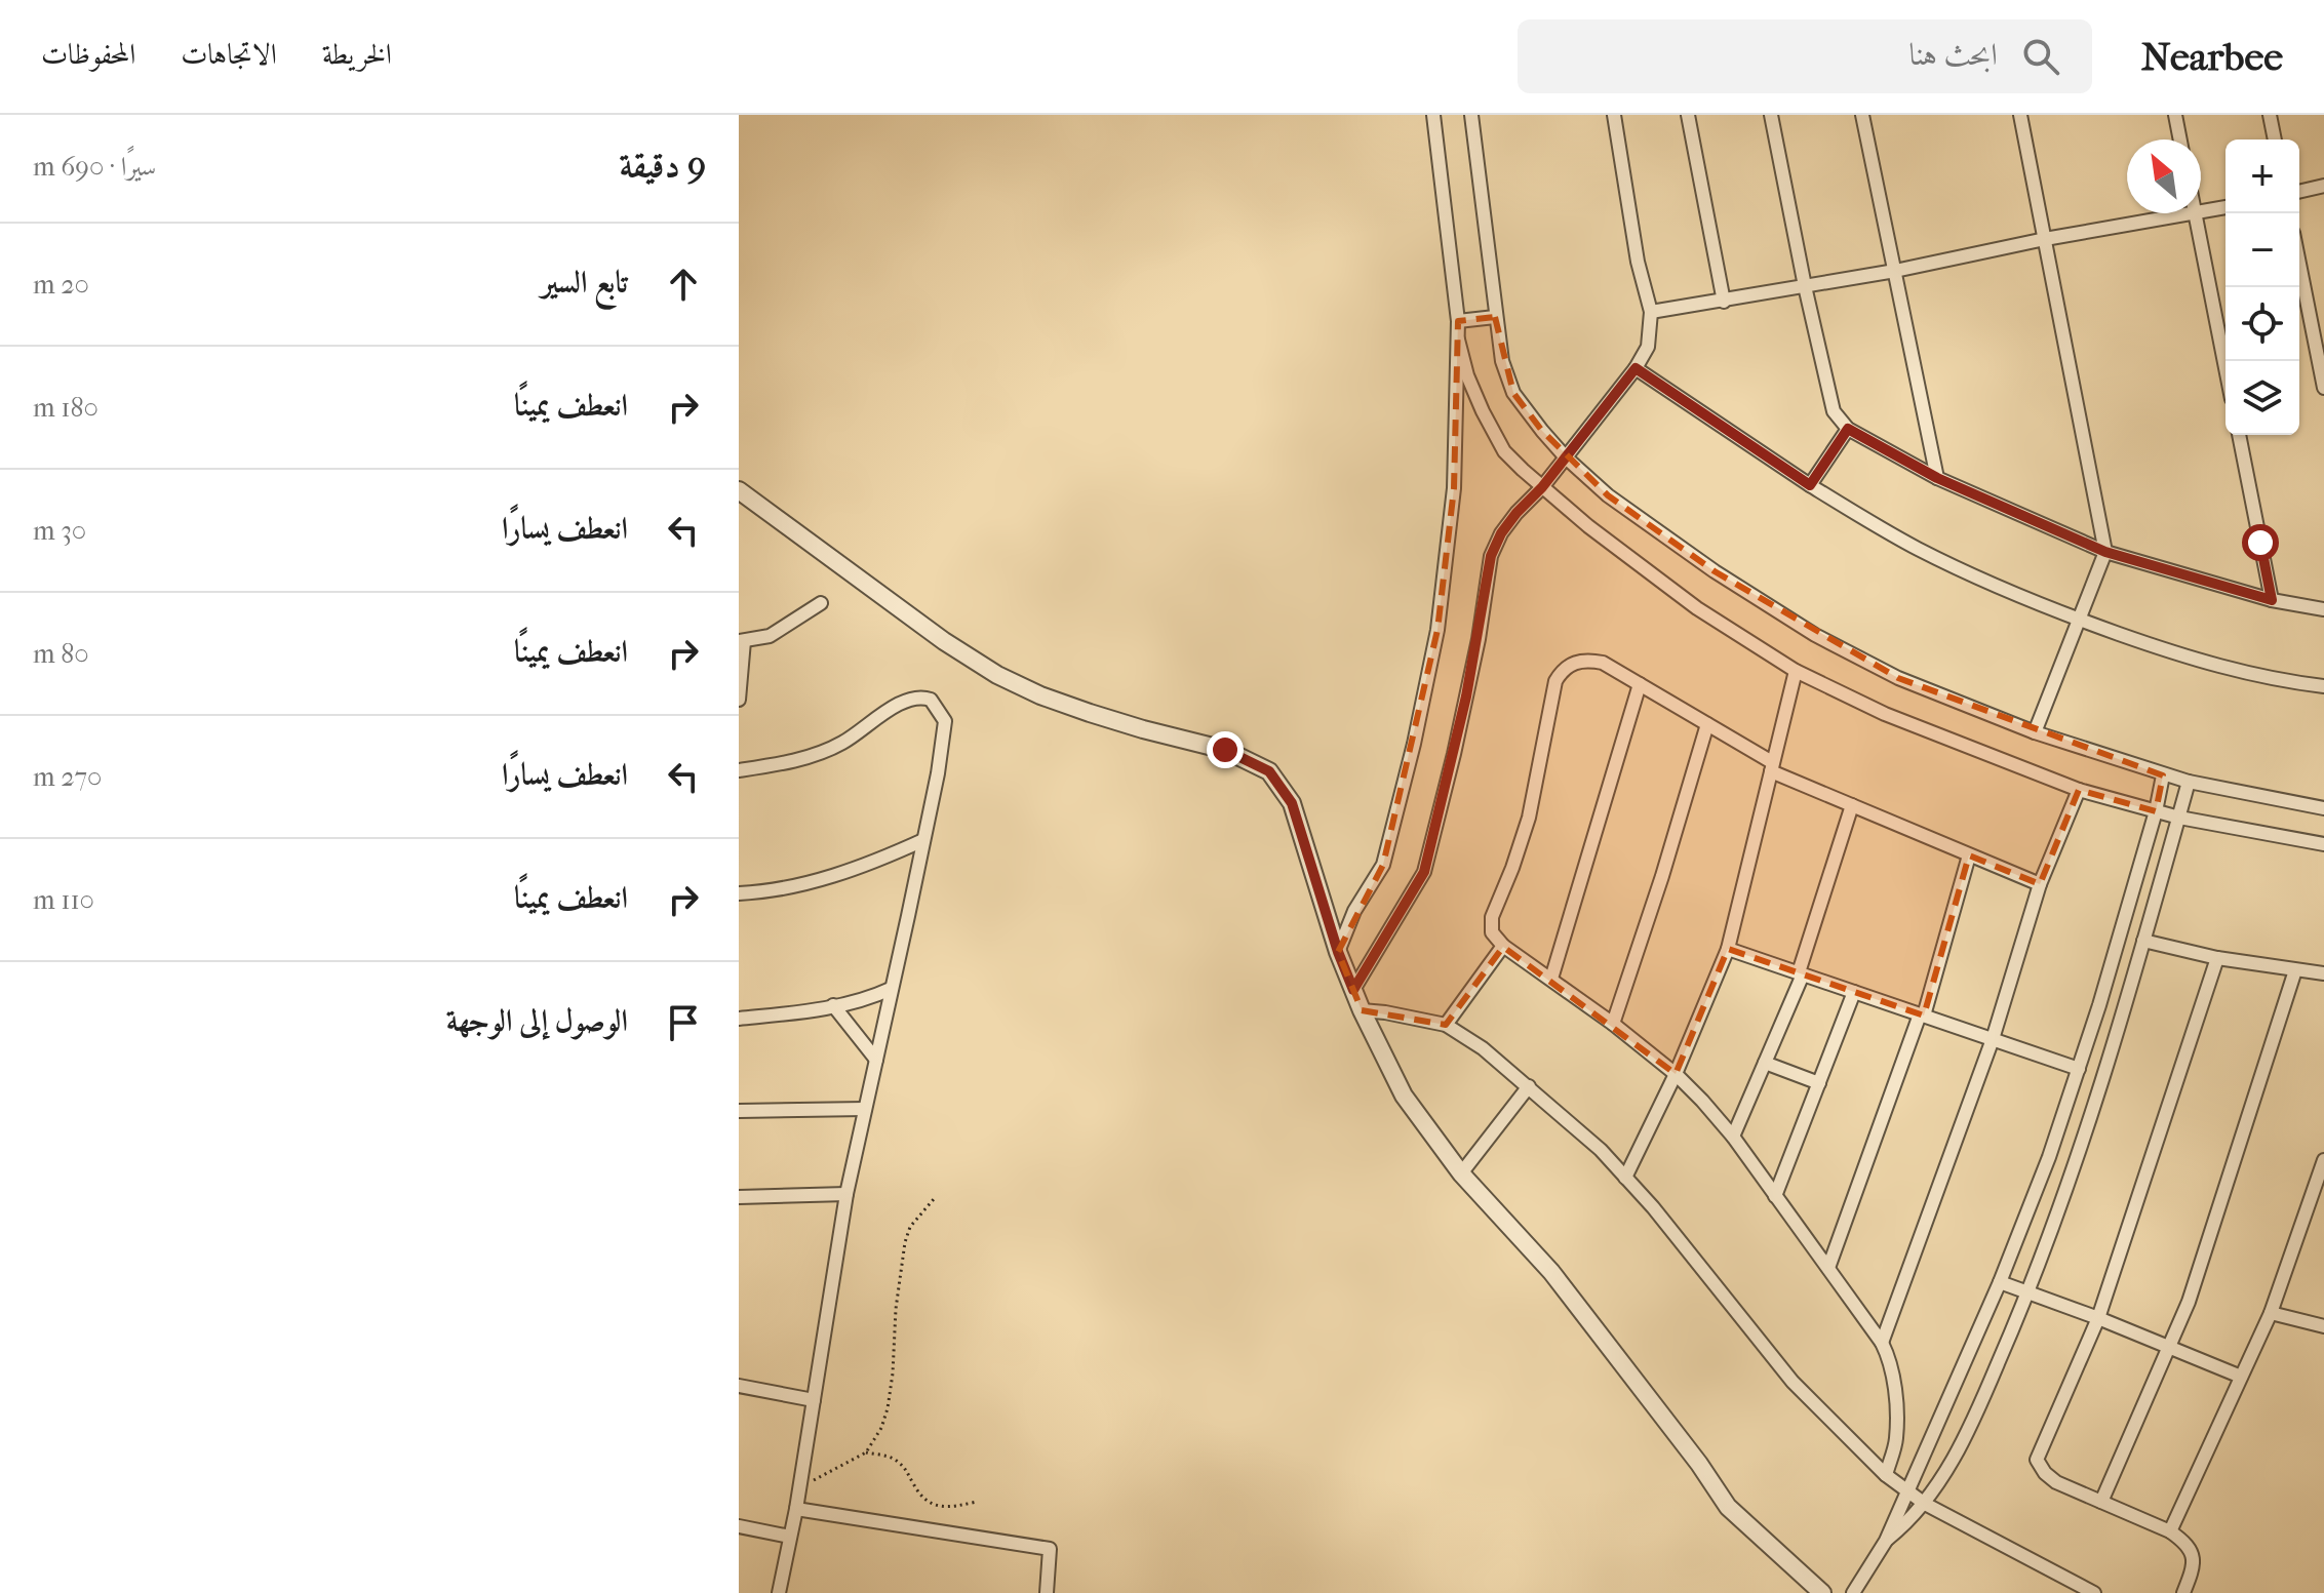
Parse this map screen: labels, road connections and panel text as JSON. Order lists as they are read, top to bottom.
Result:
{
  "north": "top left",
  "page": {
    "header": "Nearbee",
    "search": "ابحث هنا",
    "nav": ["الخريطة", "الاتجاهات", "المحفوظات"],
    "heading": ["9 دقيقة", "سيرًا · 690 m"],
    "map_buttons": ["+", "−"],
    "list": [
      ["تابع السير", "20 m"],
      ["انعطف يمينًا", "180 m"],
      ["انعطف يسارًا", "30 m"],
      ["انعطف يمينًا", "80 m"],
      ["انعطف يسارًا", "270 m"],
      ["انعطف يمينًا", "110 m"],
      "الوصول إلى الوجهة"
    ]
  }
}
